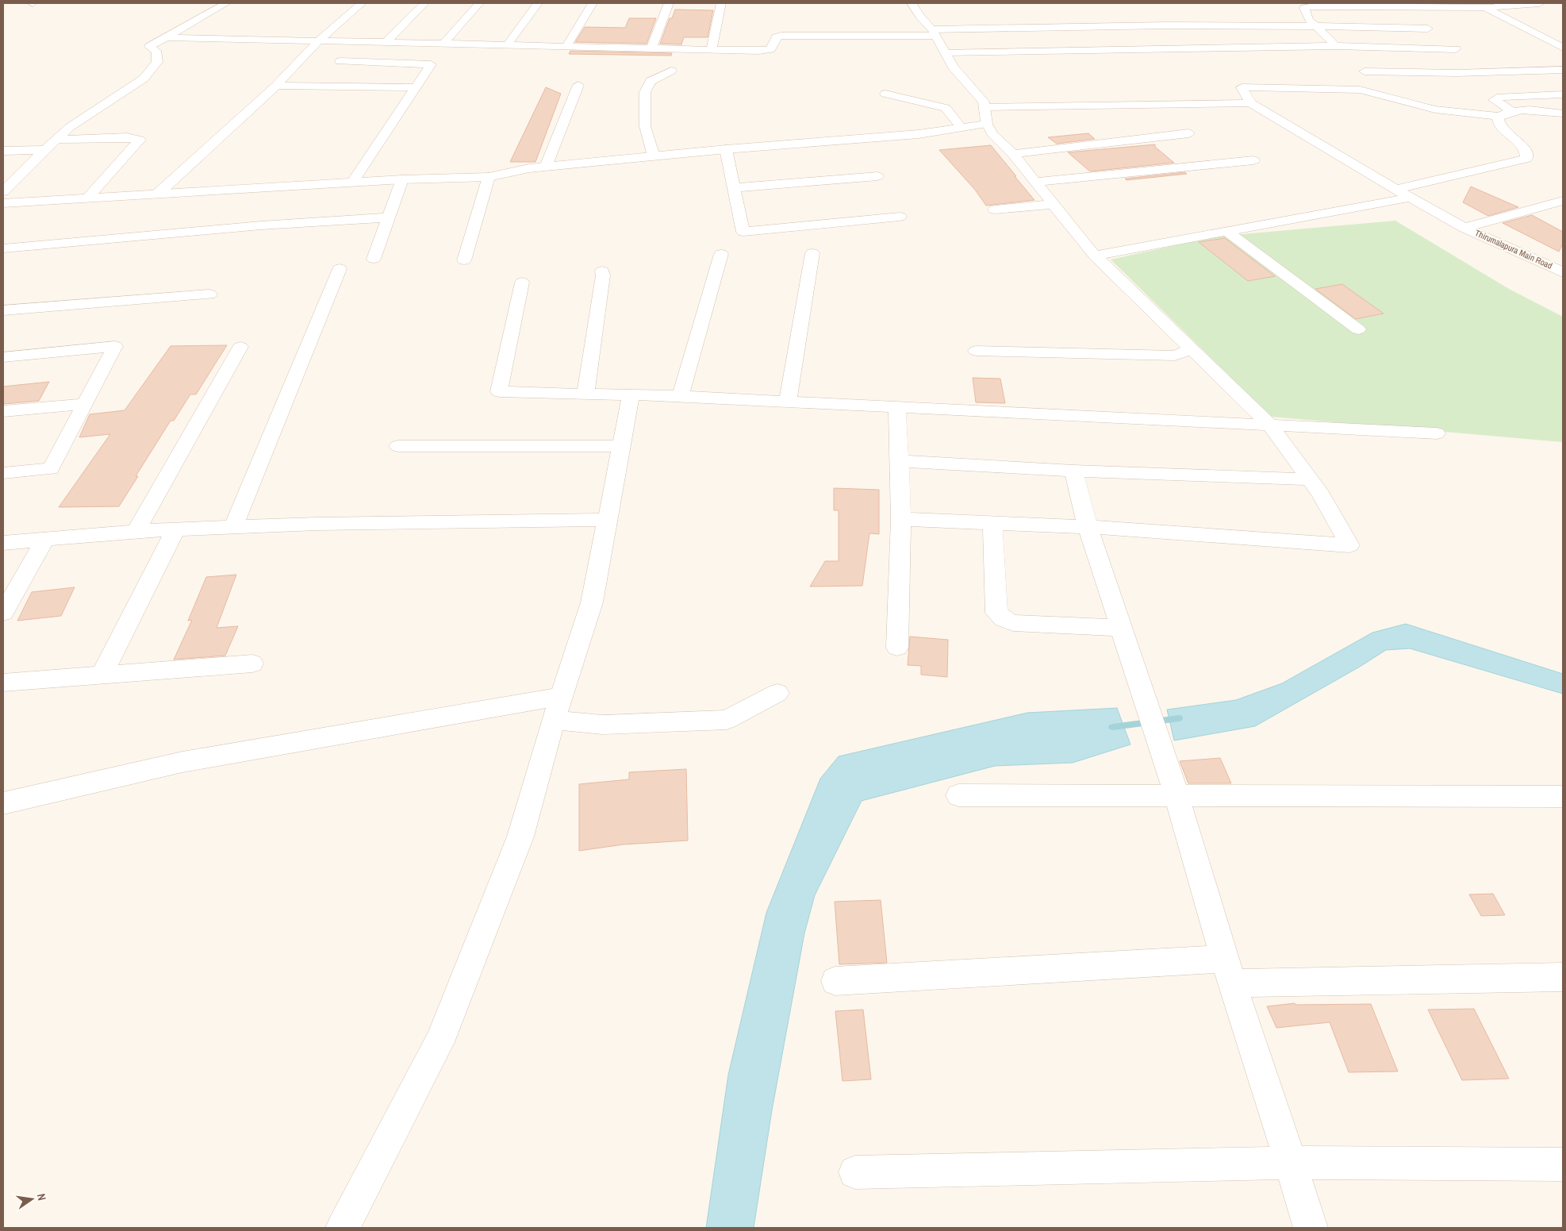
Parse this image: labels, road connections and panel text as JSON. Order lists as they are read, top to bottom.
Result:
{
  "streets": {
    "street": ["Thirumalapura Main Road"]
  },
  "north": "right"
}
